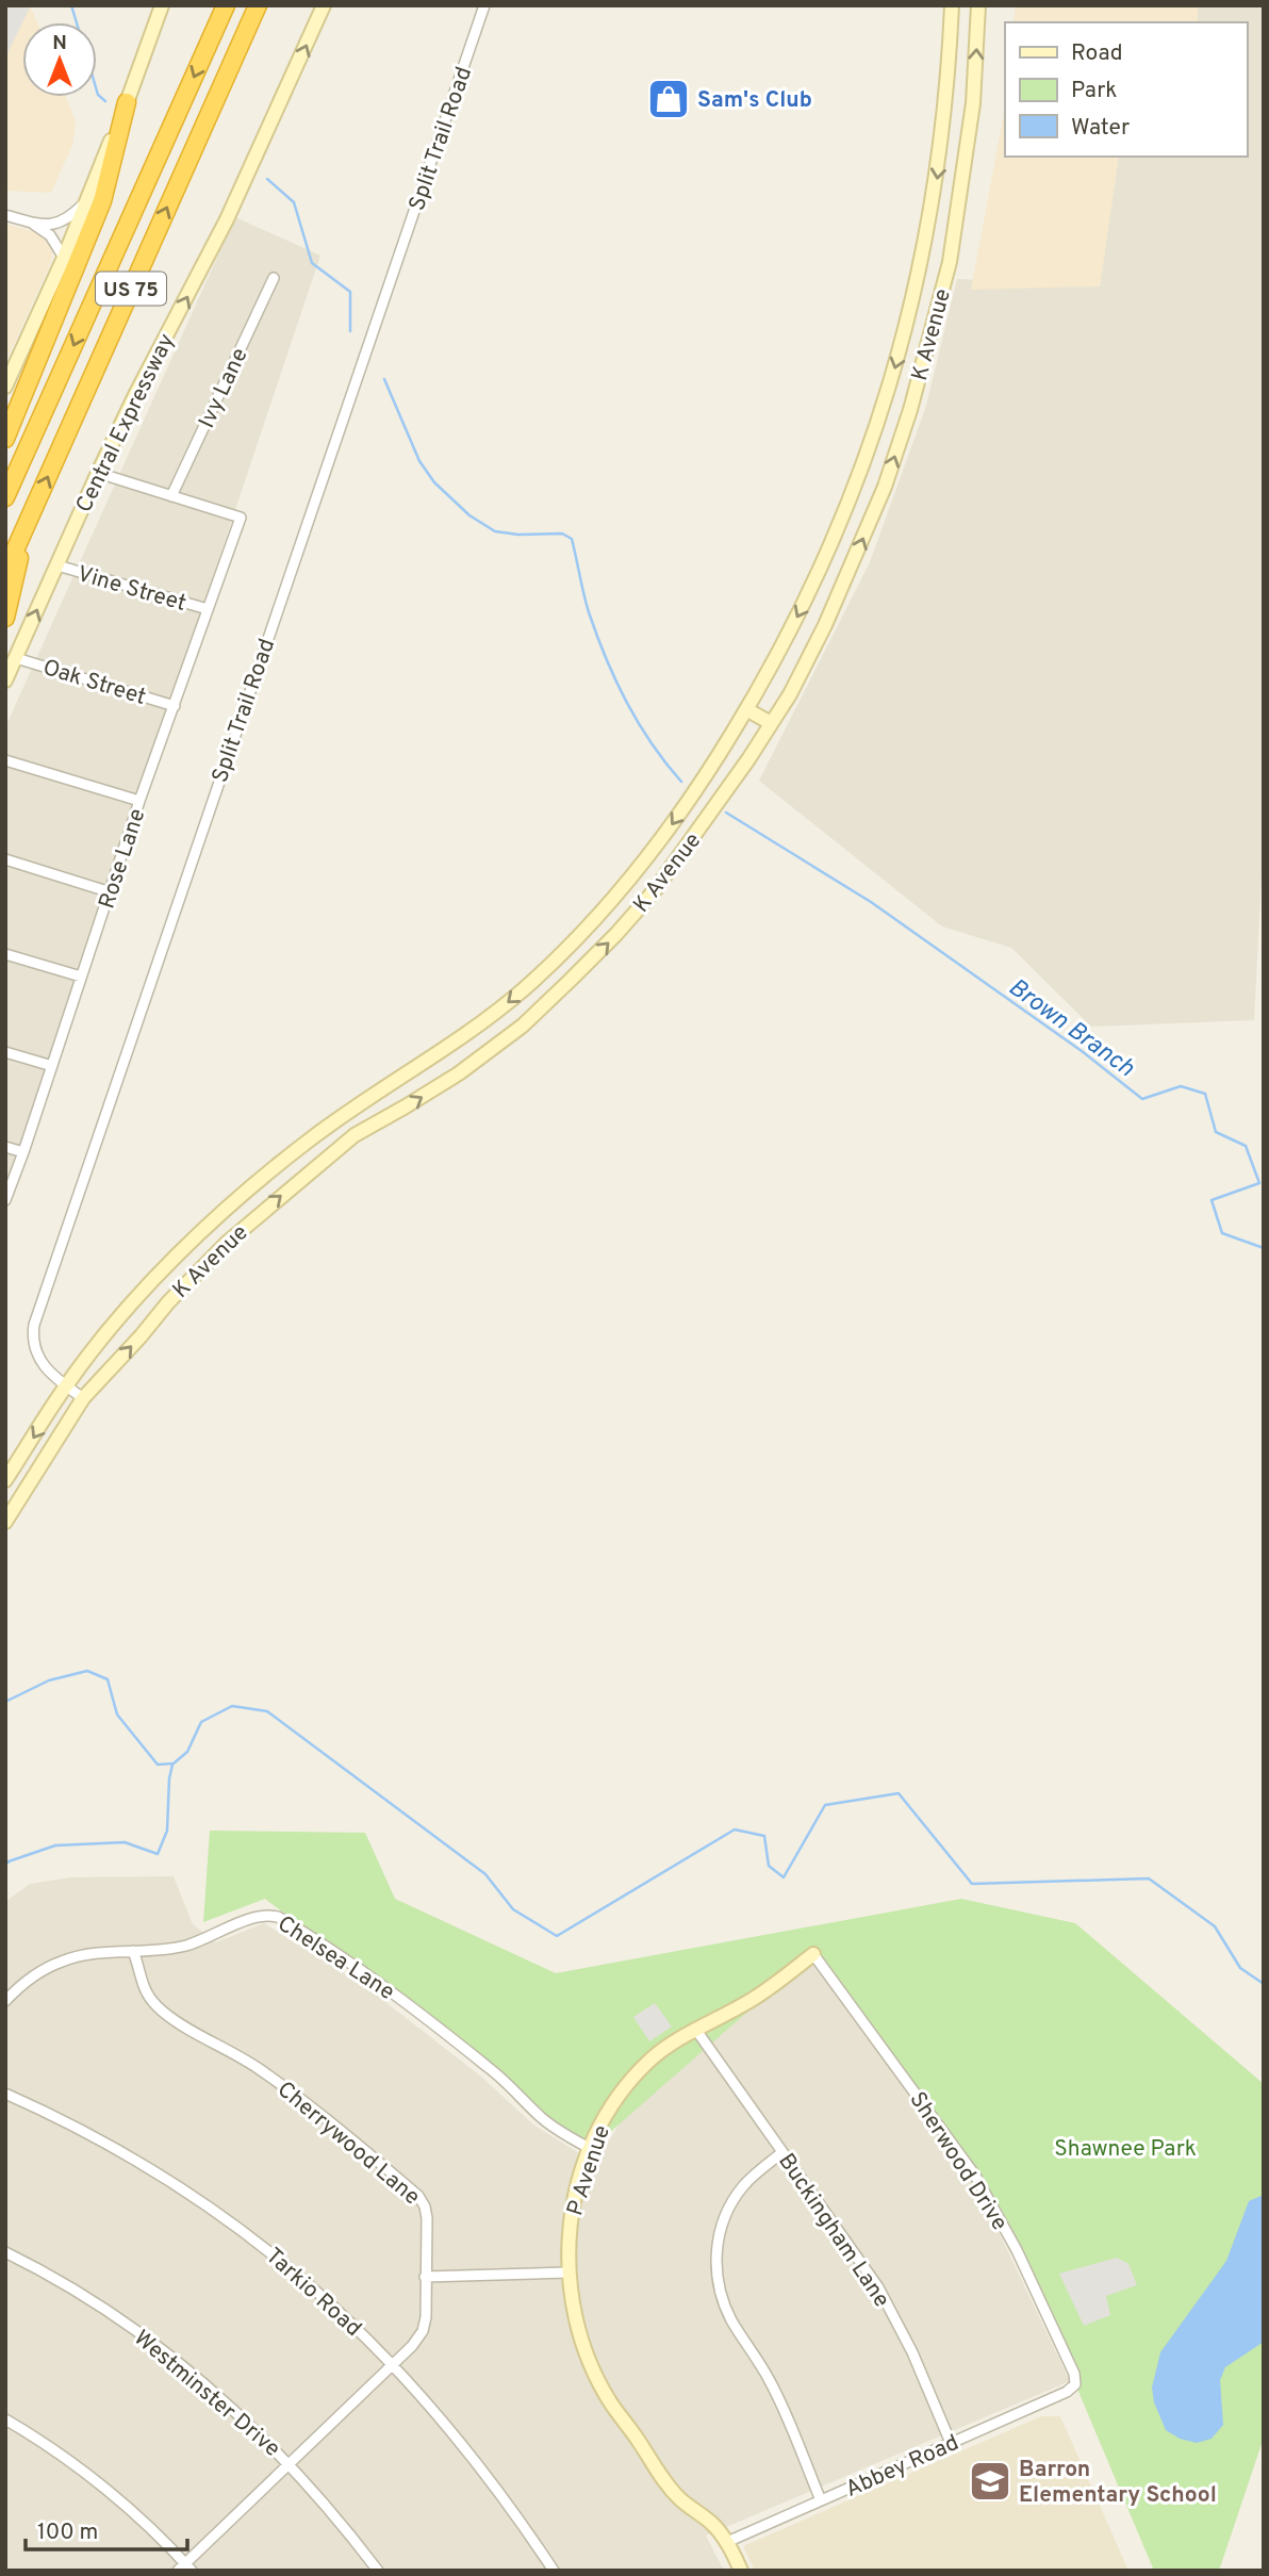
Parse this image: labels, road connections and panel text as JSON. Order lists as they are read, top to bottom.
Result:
{
  "streets": {
    "highway": ["US 75", "Central Expressway"],
    "main road": ["K Avenue", "P Avenue"],
    "street": [
      "Split Trail Road",
      "Ivy Lane",
      "Vine Street",
      "Oak Street",
      "Rose Lane",
      "Chelsea Lane",
      "Cherrywood Lane",
      "Sherwood Drive",
      "Buckingham Lane",
      "Tarkio Road",
      "Westminster Drive",
      "Abbey Road"
    ]
  },
  "crossings": [
    ["Split Trail Road", "K Avenue"],
    ["Ivy Lane", "Rose Lane"],
    ["Central Expressway", "Vine Street"],
    ["Central Expressway", "Oak Street"],
    ["Vine Street", "Rose Lane"],
    ["Oak Street", "Rose Lane"],
    ["Chelsea Lane", "Cherrywood Lane"],
    ["Chelsea Lane", "P Avenue"],
    ["Cherrywood Lane", "Tarkio Road"],
    ["Cherrywood Lane", "Westminster Drive"],
    ["Sherwood Drive", "P Avenue"],
    ["Sherwood Drive", "Abbey Road"],
    ["P Avenue", "Buckingham Lane"],
    ["P Avenue", "Abbey Road"],
    ["Buckingham Lane", "Abbey Road"]
  ],
  "water": ["Brown Branch"],
  "parks": ["Shawnee Park"],
  "places": {
    "shop": ["Sam's Club"],
    "school or university": ["Barron Elementary School"]
  },
  "legend": ["Road", "Park", "Water"],
  "scale_bar": "100 m",
  "north": "top"
}
